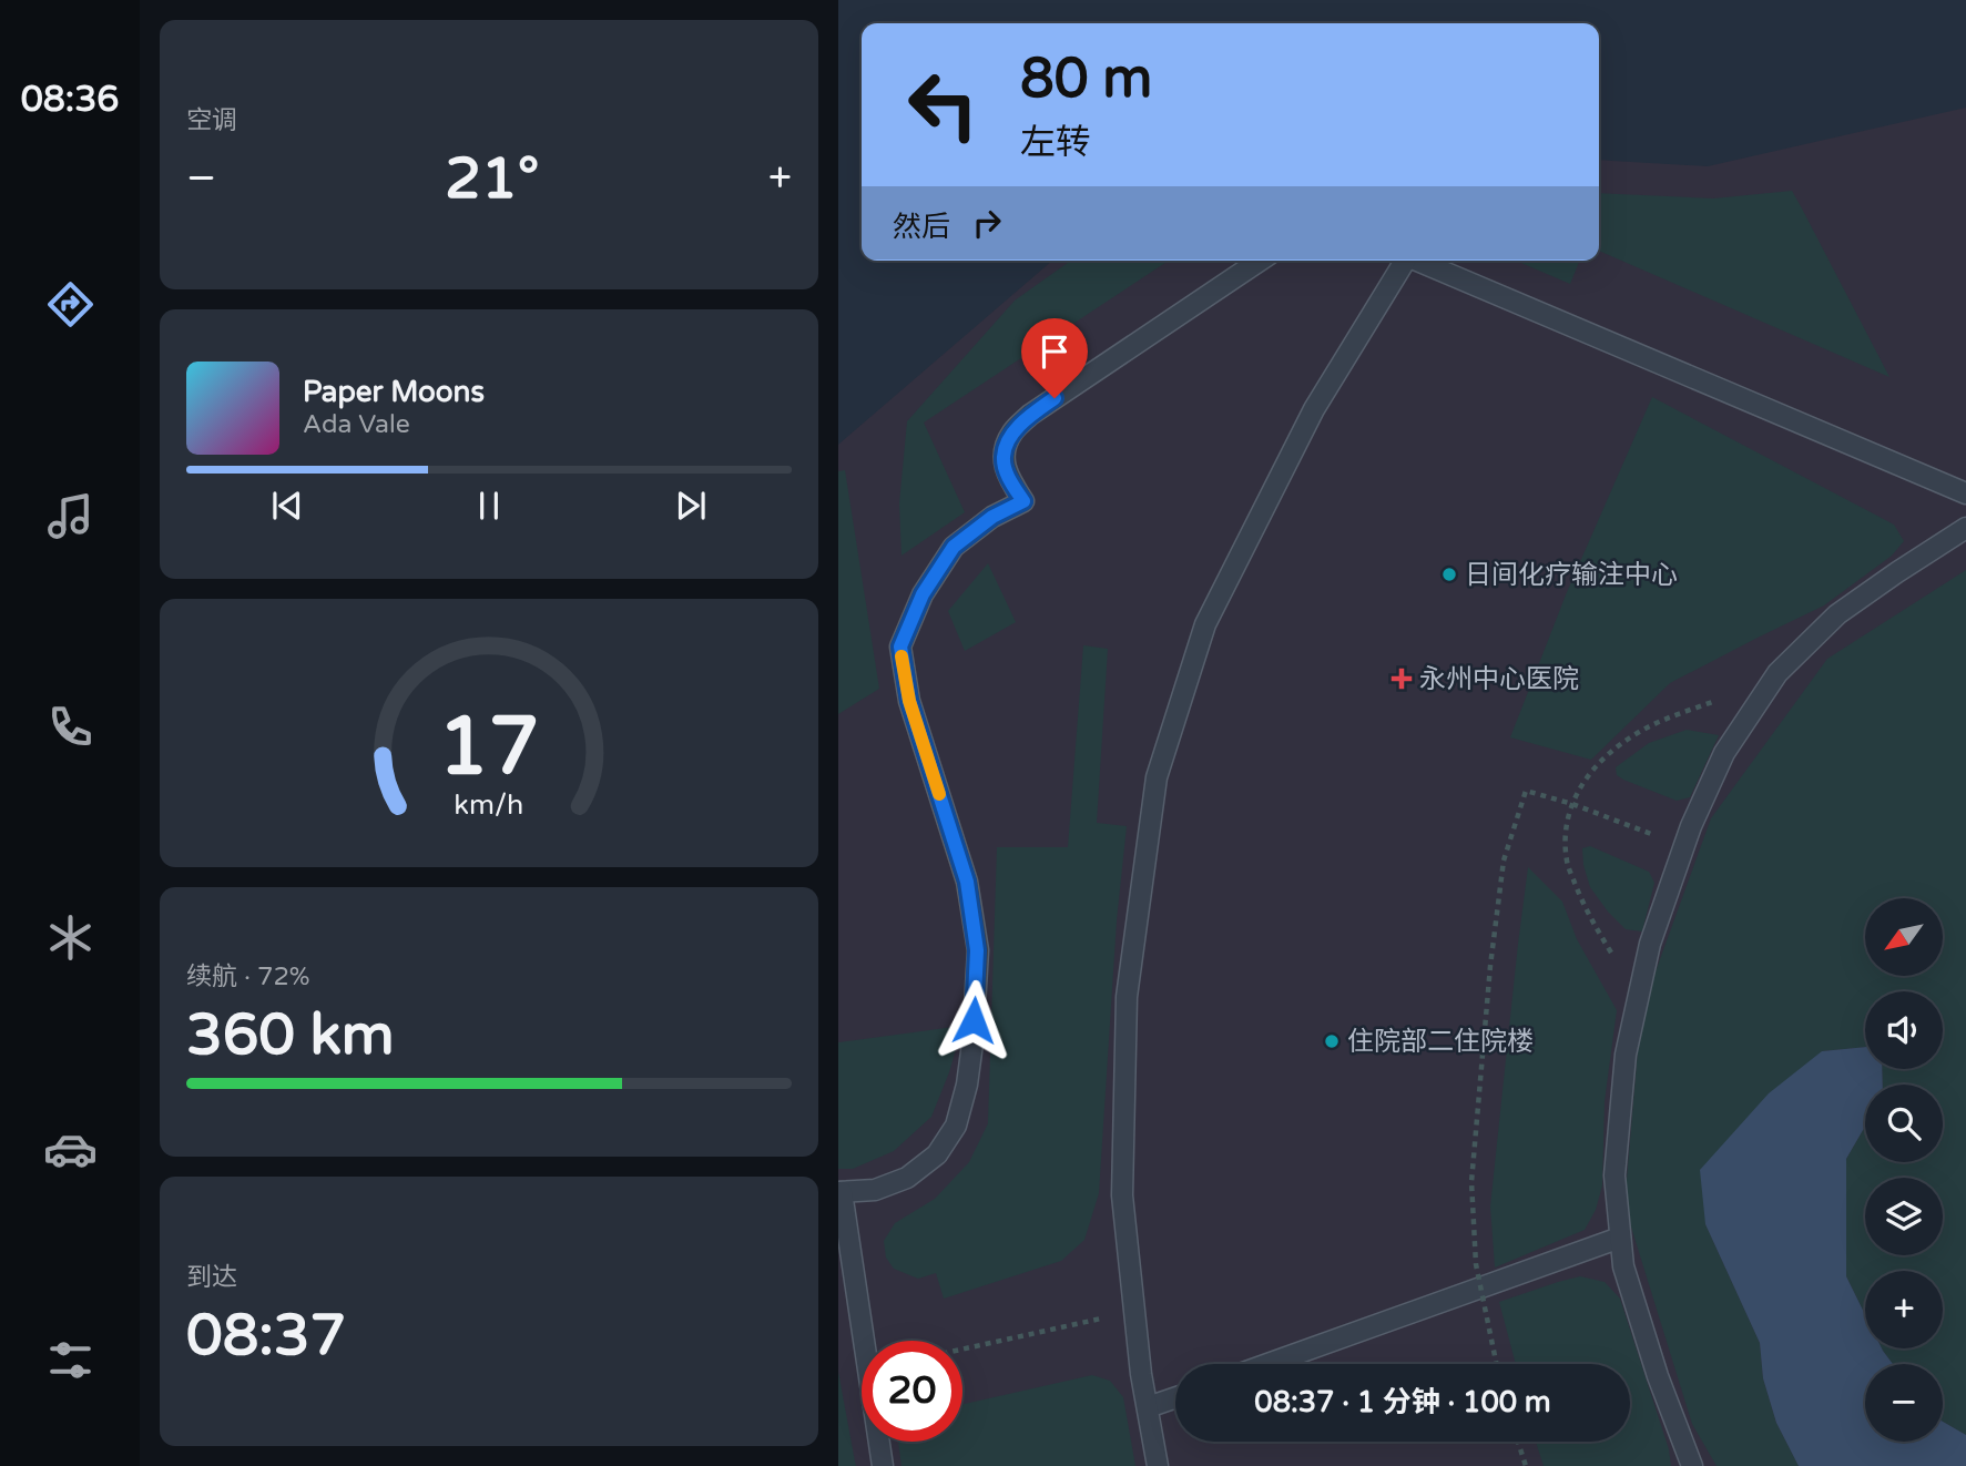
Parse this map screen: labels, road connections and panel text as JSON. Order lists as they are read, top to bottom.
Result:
{
  "places": {
    "other": ["日间化疗输注中心", "住院部二住院楼"],
    "health": ["永州中心医院"]
  },
  "north": "bottom left",
  "page": {
    "tabs": "08:36",
    "tile": [
      "空调",
      ["续航 · 72%", "360 km"],
      ["到达", "08:37"]
    ],
    "turn": ["80 m", "左转"],
    "heat": ["−", "21°", "+"],
    "then": "然后",
    "song": ["Paper Moons", "Ada Vale"],
    "map_buttons": ["+", "−"],
    "limit": "20",
    "trip": "08:37 · 1 分钟 · 100 m",
    "gauge": ["17", "km/h"]
  }
}
